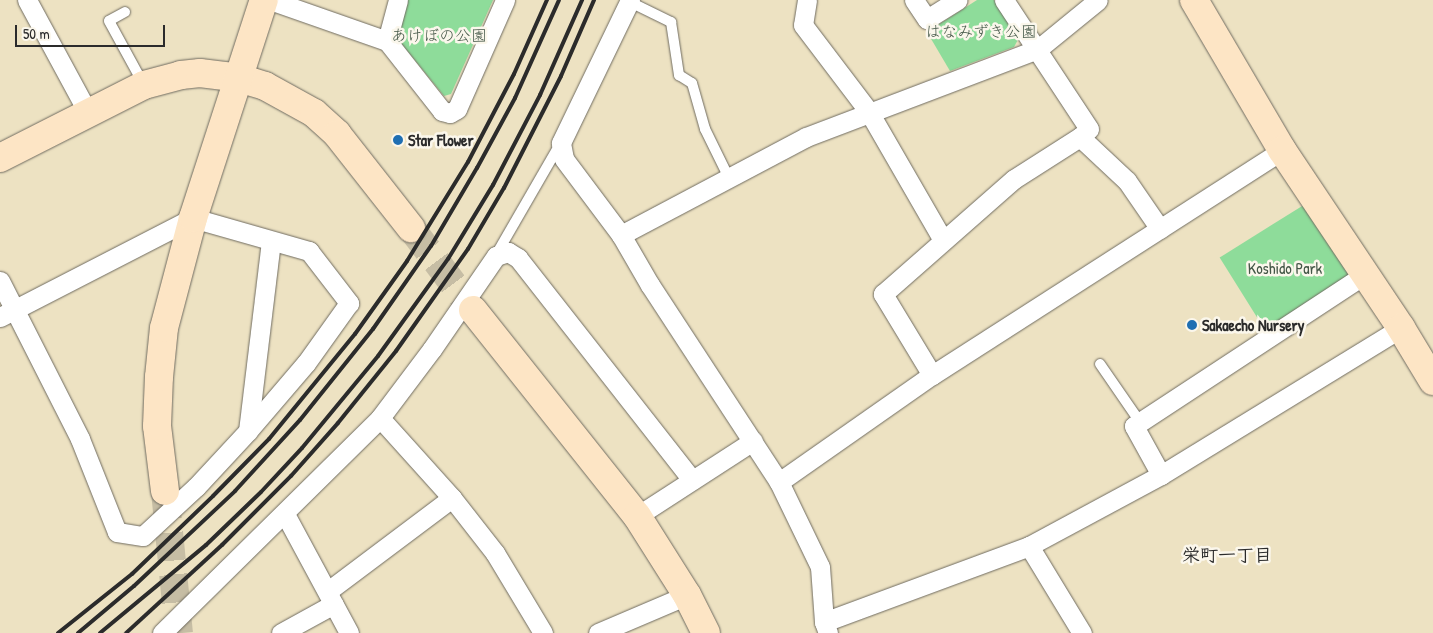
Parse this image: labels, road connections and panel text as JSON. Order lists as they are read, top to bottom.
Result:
{
  "districts": ["栄町一丁目"],
  "parks": ["はなみずき公園", "あけぼの公園", "Koshido Park"],
  "places": ["Star Flower", "Sakaecho Nursery"],
  "scale_bar": "50 m"
}
